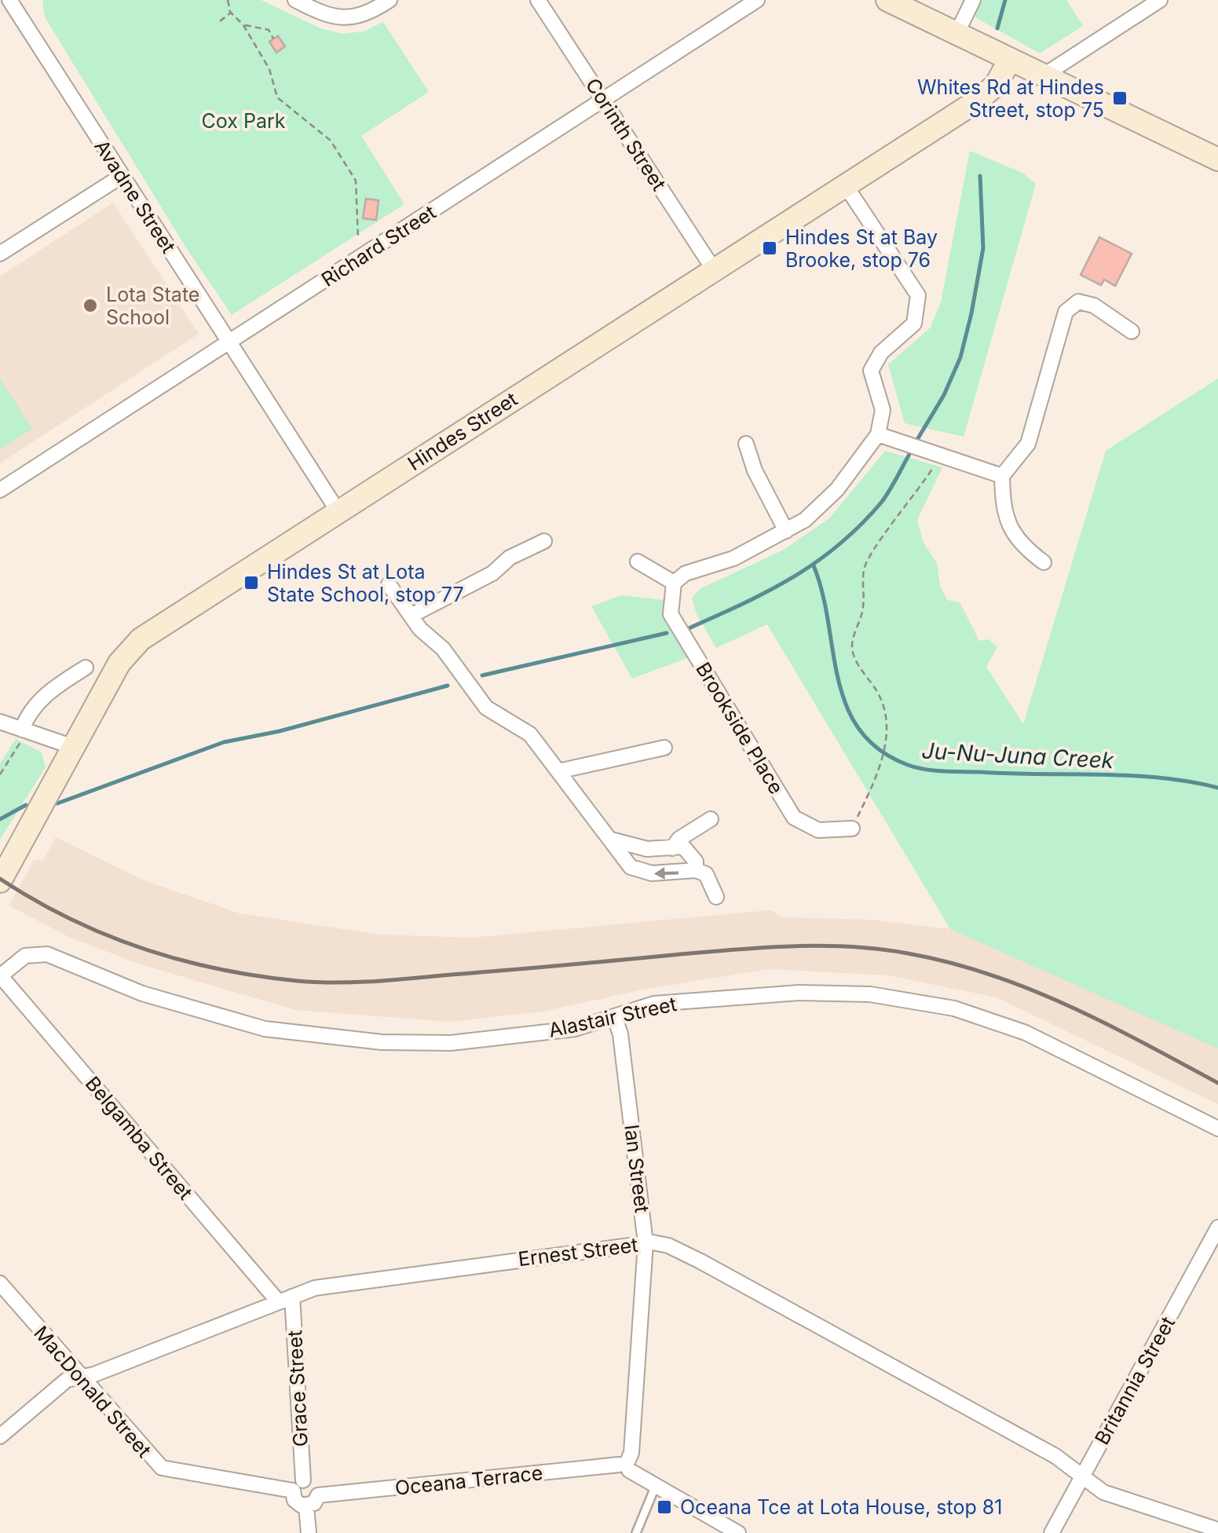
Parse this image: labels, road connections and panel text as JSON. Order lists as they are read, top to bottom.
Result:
{
  "streets": {
    "street": [
      "Corinth Street",
      "Avadne Street",
      "Richard Street",
      "Hindes Street",
      "Brookside Place",
      "Alastair Street",
      "Belgamba Street",
      "Ian Street",
      "Ernest Street",
      "Britannia Street",
      "Grace Street",
      "MacDonald Street",
      "Oceana Terrace"
    ]
  },
  "crossings": [
    ["Corinth Street", "Richard Street"],
    ["Corinth Street", "Hindes Street"],
    ["Avadne Street", "Richard Street"],
    ["Avadne Street", "Hindes Street"],
    ["Alastair Street", "Belgamba Street"],
    ["Alastair Street", "Ian Street"],
    ["Belgamba Street", "Ernest Street"],
    ["Ian Street", "Ernest Street"],
    ["Ian Street", "Oceana Terrace"],
    ["Ernest Street", "Britannia Street"],
    ["Ernest Street", "Grace Street"],
    ["Ernest Street", "MacDonald Street"],
    ["Grace Street", "MacDonald Street"]
  ],
  "water": ["Ju-Nu-Juna Creek"],
  "parks": ["Cox Park"],
  "places": {
    "transit": [
      "Whites Rd at Hindes Street, stop 75",
      "Hindes St at Bay Brooke, stop 76",
      "Hindes St at Lota State School, stop 77",
      "Oceana Tce at Lota House, stop 81"
    ],
    "other": ["Lota State School"]
  }
}
